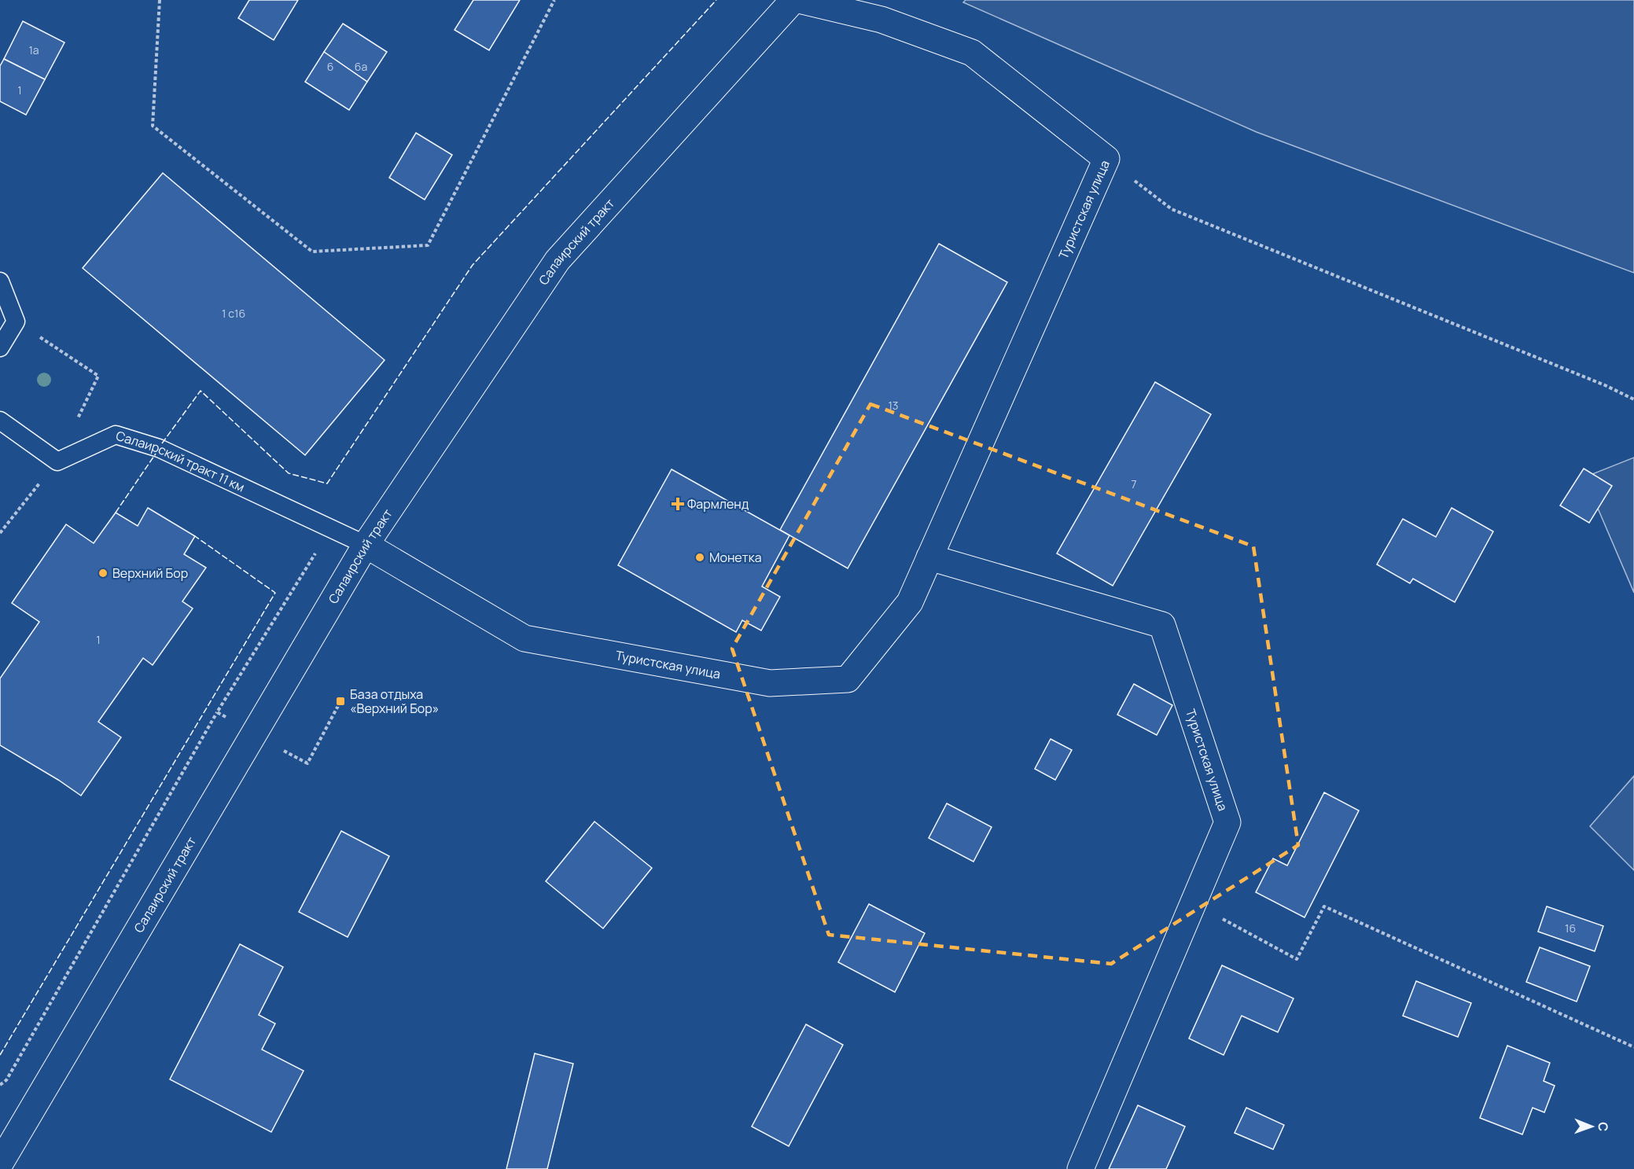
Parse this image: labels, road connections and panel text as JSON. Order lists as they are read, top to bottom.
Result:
{
  "streets": {
    "street": ["Туристская улица", "Салаирский тракт"],
    "lane": ["Салаирский тракт 11 км"]
  },
  "crossings": [
    ["Туристская улица", "Салаирский тракт"],
    ["Туристская улица", "Салаирский тракт 11 км"],
    ["Салаирский тракт", "Салаирский тракт 11 км"]
  ],
  "places": {
    "health": ["Фармленд"],
    "other": ["Монетка", "Верхний Бор"],
    "transit": ["База отдыха «Верхний Бор»"]
  },
  "house_numbers": [
    "1а",
    "6",
    "6а",
    "1",
    "1 с16",
    "13",
    "7",
    "1",
    "16"
  ],
  "north": "right"
}
